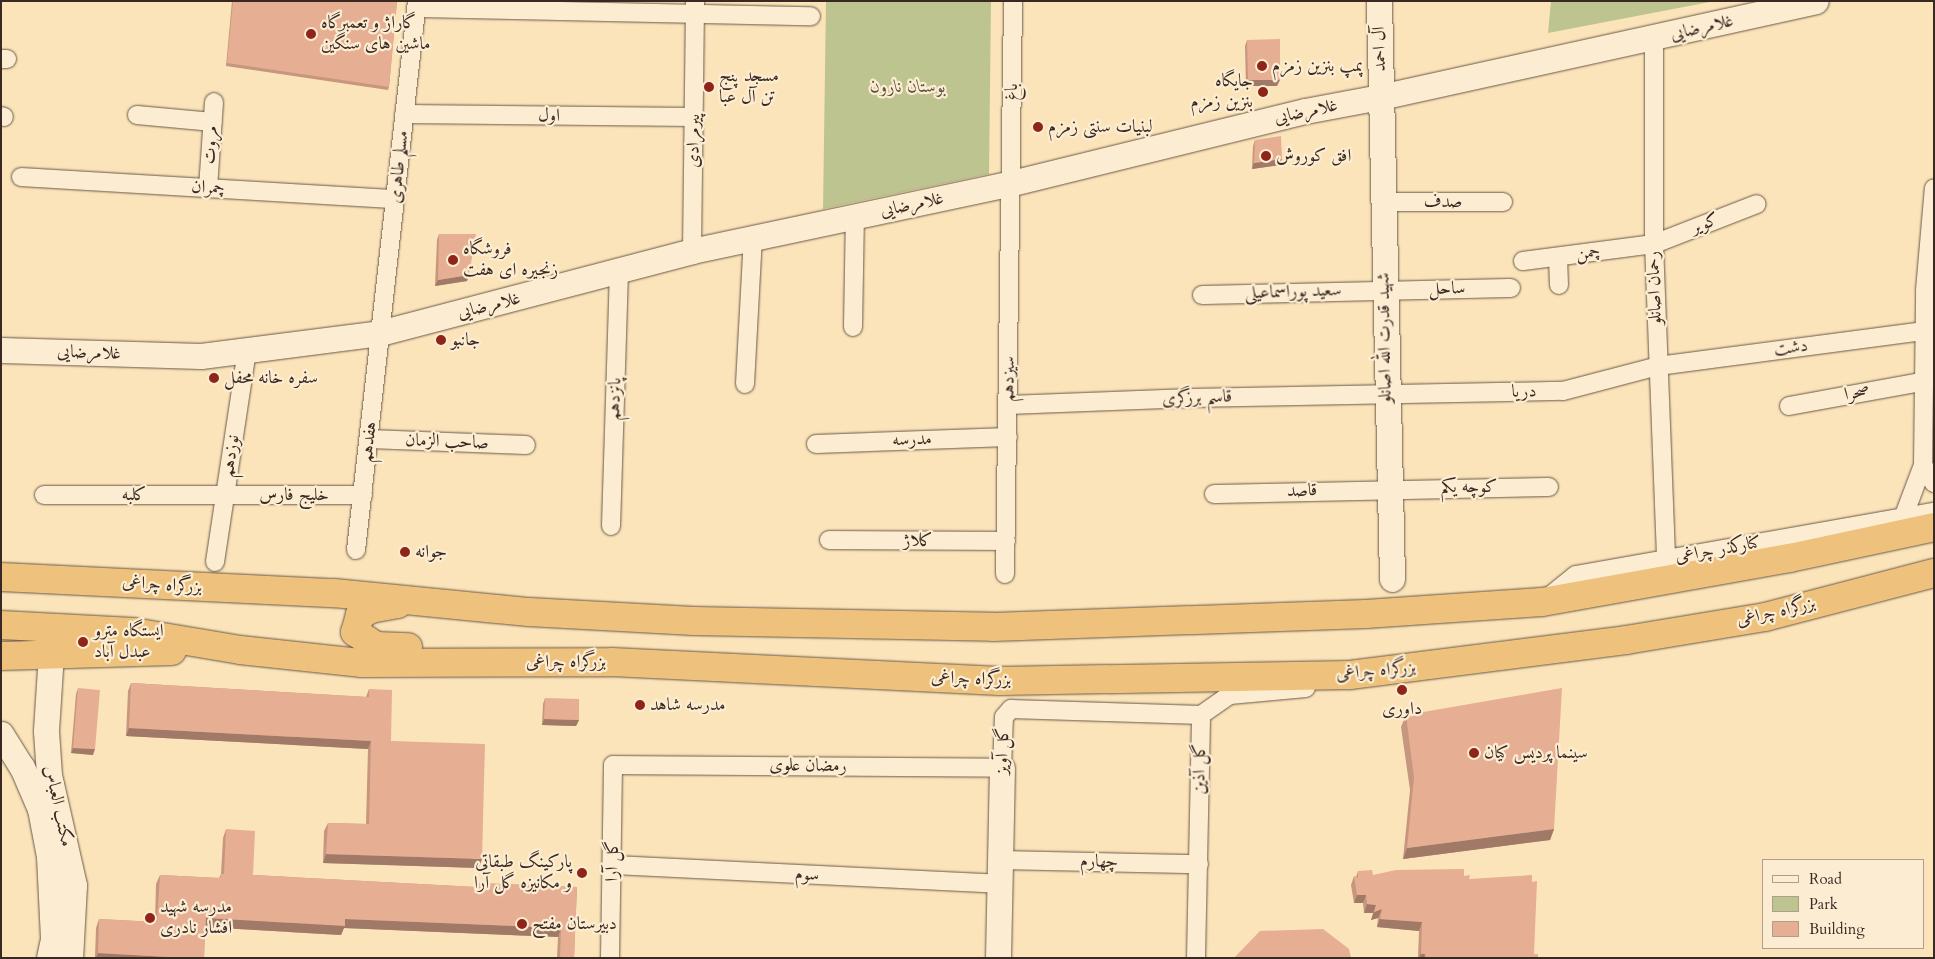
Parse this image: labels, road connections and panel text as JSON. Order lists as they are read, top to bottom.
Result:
{
  "streets": {
    "highway": ["بزرگراه چراغی"],
    "main road": [
      "غلامرضایی",
      "آل احمد",
      "شهید قدرت الله اصانلو",
      "گل آویز",
      "مکتب العباس"
    ],
    "street": [
      "باغ",
      "اول",
      "پیرمرادی",
      "مروت",
      "مسلم طاهری",
      "چمران",
      "صدف",
      "کویر",
      "چمن",
      "رحمان اصانلو",
      "ساحل",
      "سعید پوراسماعیلی",
      "دشت",
      "سیزدهم",
      "دریا",
      "صحرا",
      "قاسم برزگری",
      "پانزدهم",
      "مدرسه",
      "هفدهم",
      "صاحب الزمان",
      "نوزدهم",
      "کوچه یکم",
      "قاصد",
      "کلبه",
      "خلیج فارس",
      "کلاژ",
      "کنارکذر چراغی",
      "رمضان علوی",
      "گل آذین",
      "گل آرا",
      "چهارم",
      "سوم"
    ]
  },
  "crossings": [
    ["غلامرضایی", "آل احمد"],
    ["غلامرضایی", "باغ"],
    ["غلامرضایی", "پیرمرادی"],
    ["غلامرضایی", "مسلم طاهری"],
    ["غلامرضایی", "رحمان اصانلو"],
    ["غلامرضایی", "شهید قدرت الله اصانلو"],
    ["غلامرضایی", "سیزدهم"],
    ["غلامرضایی", "پانزدهم"],
    ["غلامرضایی", "هفدهم"],
    ["غلامرضایی", "نوزدهم"],
    ["آل احمد", "شهید قدرت الله اصانلو"],
    ["باغ", "سیزدهم"],
    ["اول", "پیرمرادی"],
    ["اول", "مسلم طاهری"],
    ["مروت", "چمران"],
    ["مسلم طاهری", "چمران"],
    ["مسلم طاهری", "هفدهم"],
    ["صدف", "شهید قدرت الله اصانلو"],
    ["کویر", "چمن"],
    ["کویر", "رحمان اصانلو"],
    ["چمن", "رحمان اصانلو"],
    ["رحمان اصانلو", "دشت"],
    ["رحمان اصانلو", "دریا"],
    ["رحمان اصانلو", "کنارکذر چراغی"],
    ["ساحل", "سعید پوراسماعیلی"],
    ["ساحل", "شهید قدرت الله اصانلو"],
    ["سعید پوراسماعیلی", "شهید قدرت الله اصانلو"],
    ["شهید قدرت الله اصانلو", "دریا"],
    ["شهید قدرت الله اصانلو", "قاسم برزگری"],
    ["شهید قدرت الله اصانلو", "کوچه یکم"],
    ["شهید قدرت الله اصانلو", "قاصد"],
    ["دشت", "دریا"],
    ["سیزدهم", "قاسم برزگری"],
    ["سیزدهم", "مدرسه"],
    ["سیزدهم", "کلاژ"],
    ["دریا", "قاسم برزگری"],
    ["هفدهم", "صاحب الزمان"],
    ["هفدهم", "خلیج فارس"],
    ["نوزدهم", "کلبه"],
    ["نوزدهم", "خلیج فارس"],
    ["کوچه یکم", "قاصد"],
    ["کلبه", "خلیج فارس"],
    ["کنارکذر چراغی", "بزرگراه چراغی"],
    ["گل آویز", "رمضان علوی"],
    ["گل آویز", "گل آذین"],
    ["گل آویز", "چهارم"],
    ["گل آویز", "سوم"],
    ["رمضان علوی", "گل آرا"],
    ["گل آذین", "چهارم"],
    ["گل آرا", "سوم"]
  ],
  "parks": ["بوستان نارون"],
  "places": [
    "گاراژ و تعمیرگاه ماشین های سنگین",
    "پمپ بنزین زمزم",
    "مسجد پنج تن آل عبا",
    "جایگاه بنزین زمزم",
    "لبنیات سنتی زمزم",
    "افق کوروش",
    "فروشگاه زنجیره ای هفت",
    "جانبو",
    "سفره خانه محفل",
    "جوانه",
    "ایستگاه مترو عبدل آباد",
    "داوری",
    "مدرسه شاهد",
    "سینما پردیس کیان",
    "پارکینگ طبقاتی و مکانیزه گل آرا",
    "مدرسه شهید افشار نادری",
    "دبیرستان مفتح"
  ],
  "legend": ["Road", "Park", "Building"]
}
